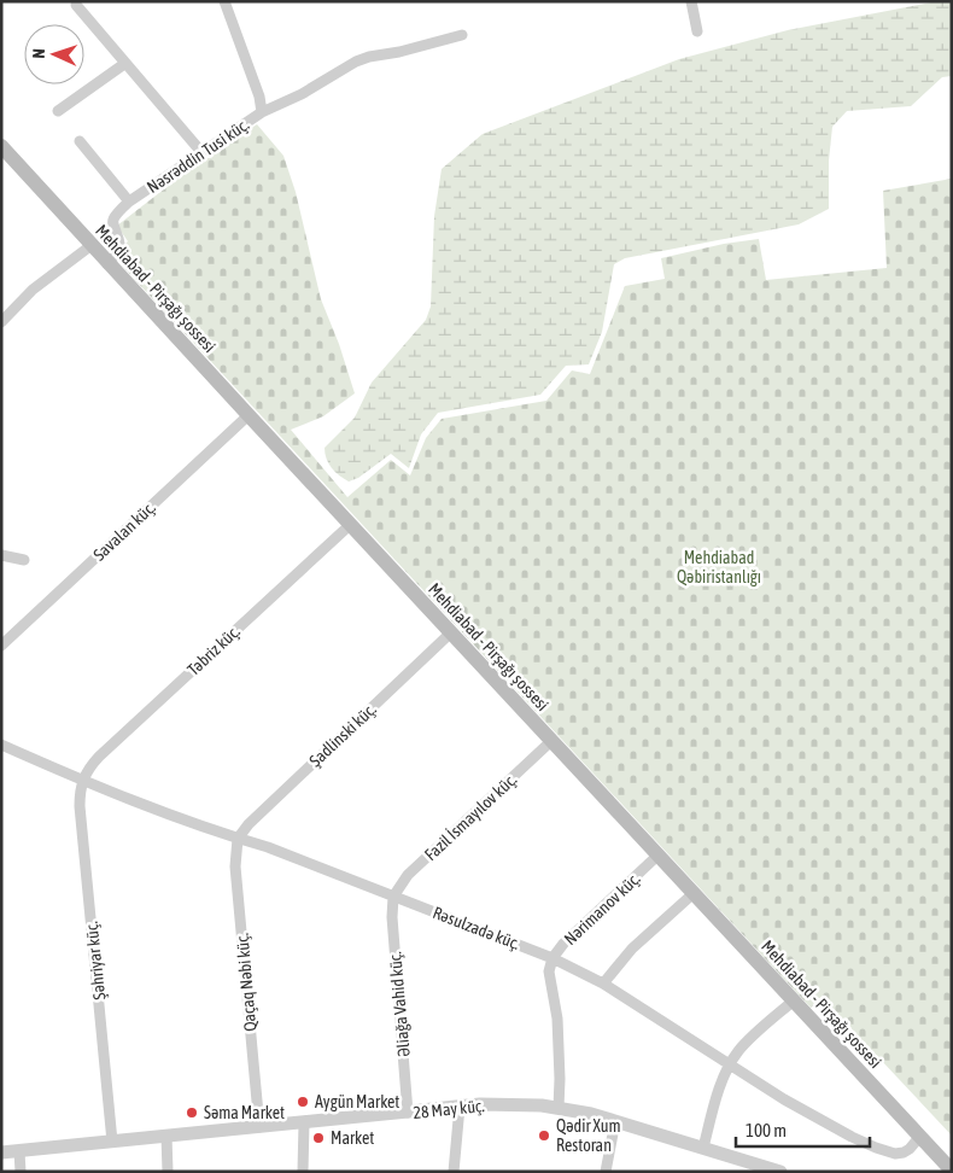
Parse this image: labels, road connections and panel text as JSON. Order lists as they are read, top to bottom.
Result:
{
  "streets": {
    "main road": ["Mehdiabad - Pirşağı şossesi"],
    "street": [
      "Nəsrəddin Tusi küç.",
      "Savalan küç.",
      "Təbriz küç.",
      "Şadlinski küç.",
      "Fazil İsmayılov küç.",
      "Nərimanov küç.",
      "Rəsulzadə küç.",
      "Şəhriyar küç.",
      "Qaçaq Nəbi küç.",
      "Əliağa Vahid küç.",
      "28 May küç."
    ]
  },
  "crossings": [
    ["Nəsrəddin Tusi küç.", "Mehdiabad - Pirşağı şossesi"],
    ["Mehdiabad - Pirşağı şossesi", "Savalan küç."],
    ["Mehdiabad - Pirşağı şossesi", "Təbriz küç."],
    ["Mehdiabad - Pirşağı şossesi", "Şadlinski küç."],
    ["Mehdiabad - Pirşağı şossesi", "Fazil İsmayılov küç."],
    ["Mehdiabad - Pirşağı şossesi", "Nərimanov küç."],
    ["Mehdiabad - Pirşağı şossesi", "Rəsulzadə küç."],
    ["Təbriz küç.", "Rəsulzadə küç."],
    ["Təbriz küç.", "Şəhriyar küç."],
    ["Şadlinski küç.", "Rəsulzadə küç."],
    ["Şadlinski küç.", "Qaçaq Nəbi küç."],
    ["Fazil İsmayılov küç.", "Rəsulzadə küç."],
    ["Fazil İsmayılov küç.", "Əliağa Vahid küç."],
    ["Nərimanov küç.", "Rəsulzadə küç."],
    ["Nərimanov küç.", "28 May küç."],
    ["Rəsulzadə küç.", "Şəhriyar küç."],
    ["Rəsulzadə küç.", "Qaçaq Nəbi küç."],
    ["Rəsulzadə küç.", "Əliağa Vahid küç."],
    ["Şəhriyar küç.", "28 May küç."],
    ["Qaçaq Nəbi küç.", "28 May küç."],
    ["Əliağa Vahid küç.", "28 May küç."]
  ],
  "parks": ["Mehdiabad Qəbiristanlığı"],
  "places": [
    "Aygün Market",
    "Səma Market",
    "Qədir Xum Restoran",
    "Market"
  ],
  "scale_bar": "100 m",
  "north": "left"
}
